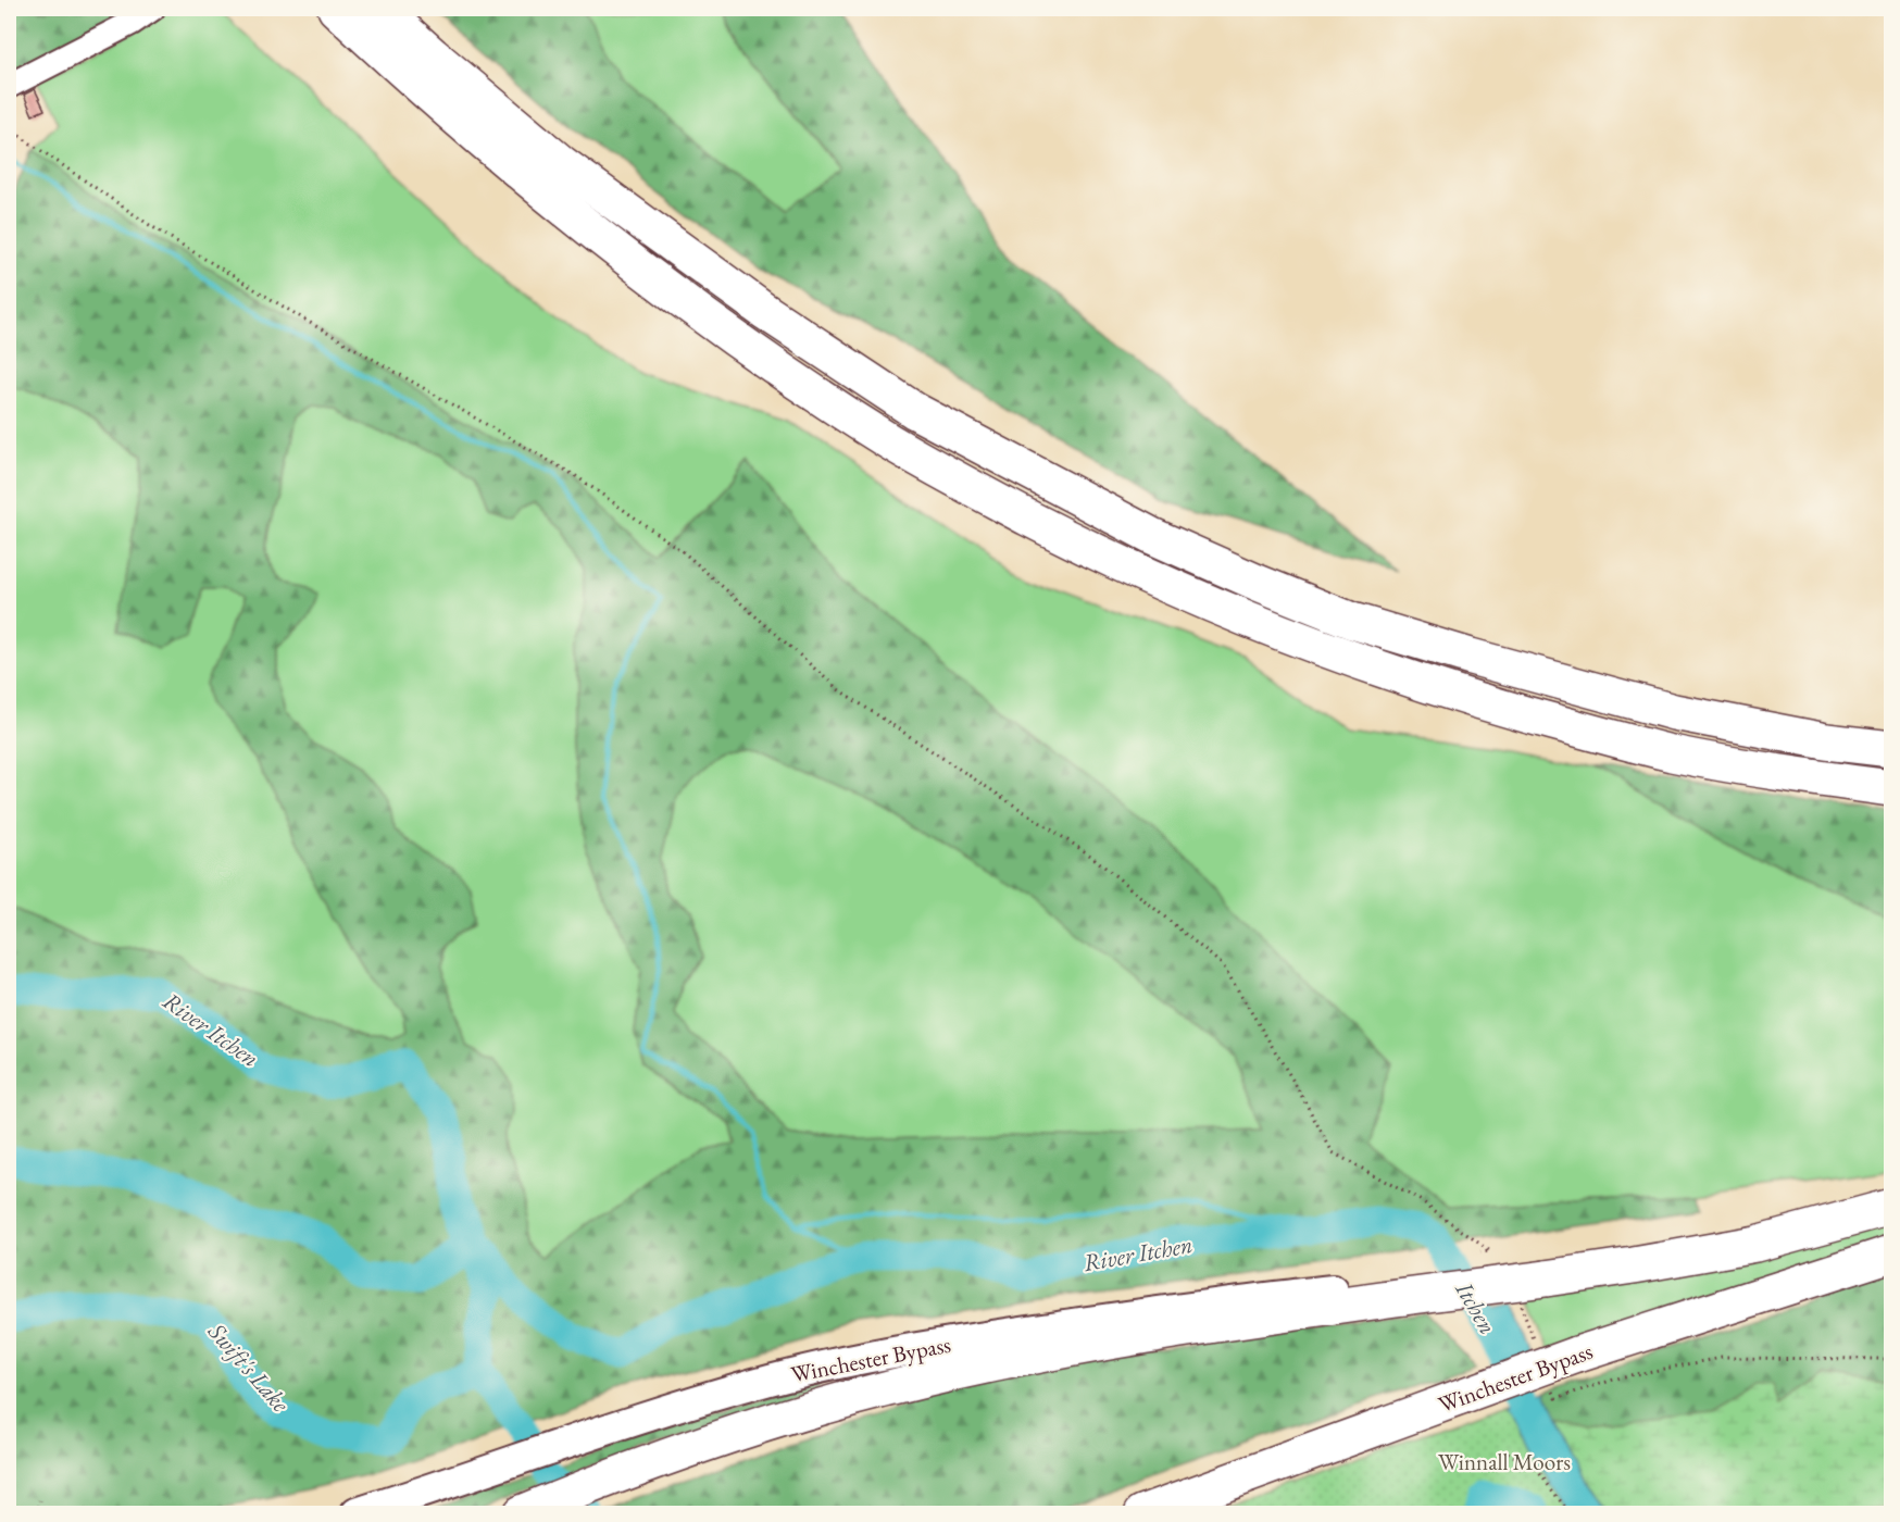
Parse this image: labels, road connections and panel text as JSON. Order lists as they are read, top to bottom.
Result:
{
  "streets": {
    "highway": ["Winchester Bypass"]
  },
  "water": ["River Itchen", "Itchen", "Swift's Lake"],
  "parks": ["Winnall Moors"]
}
